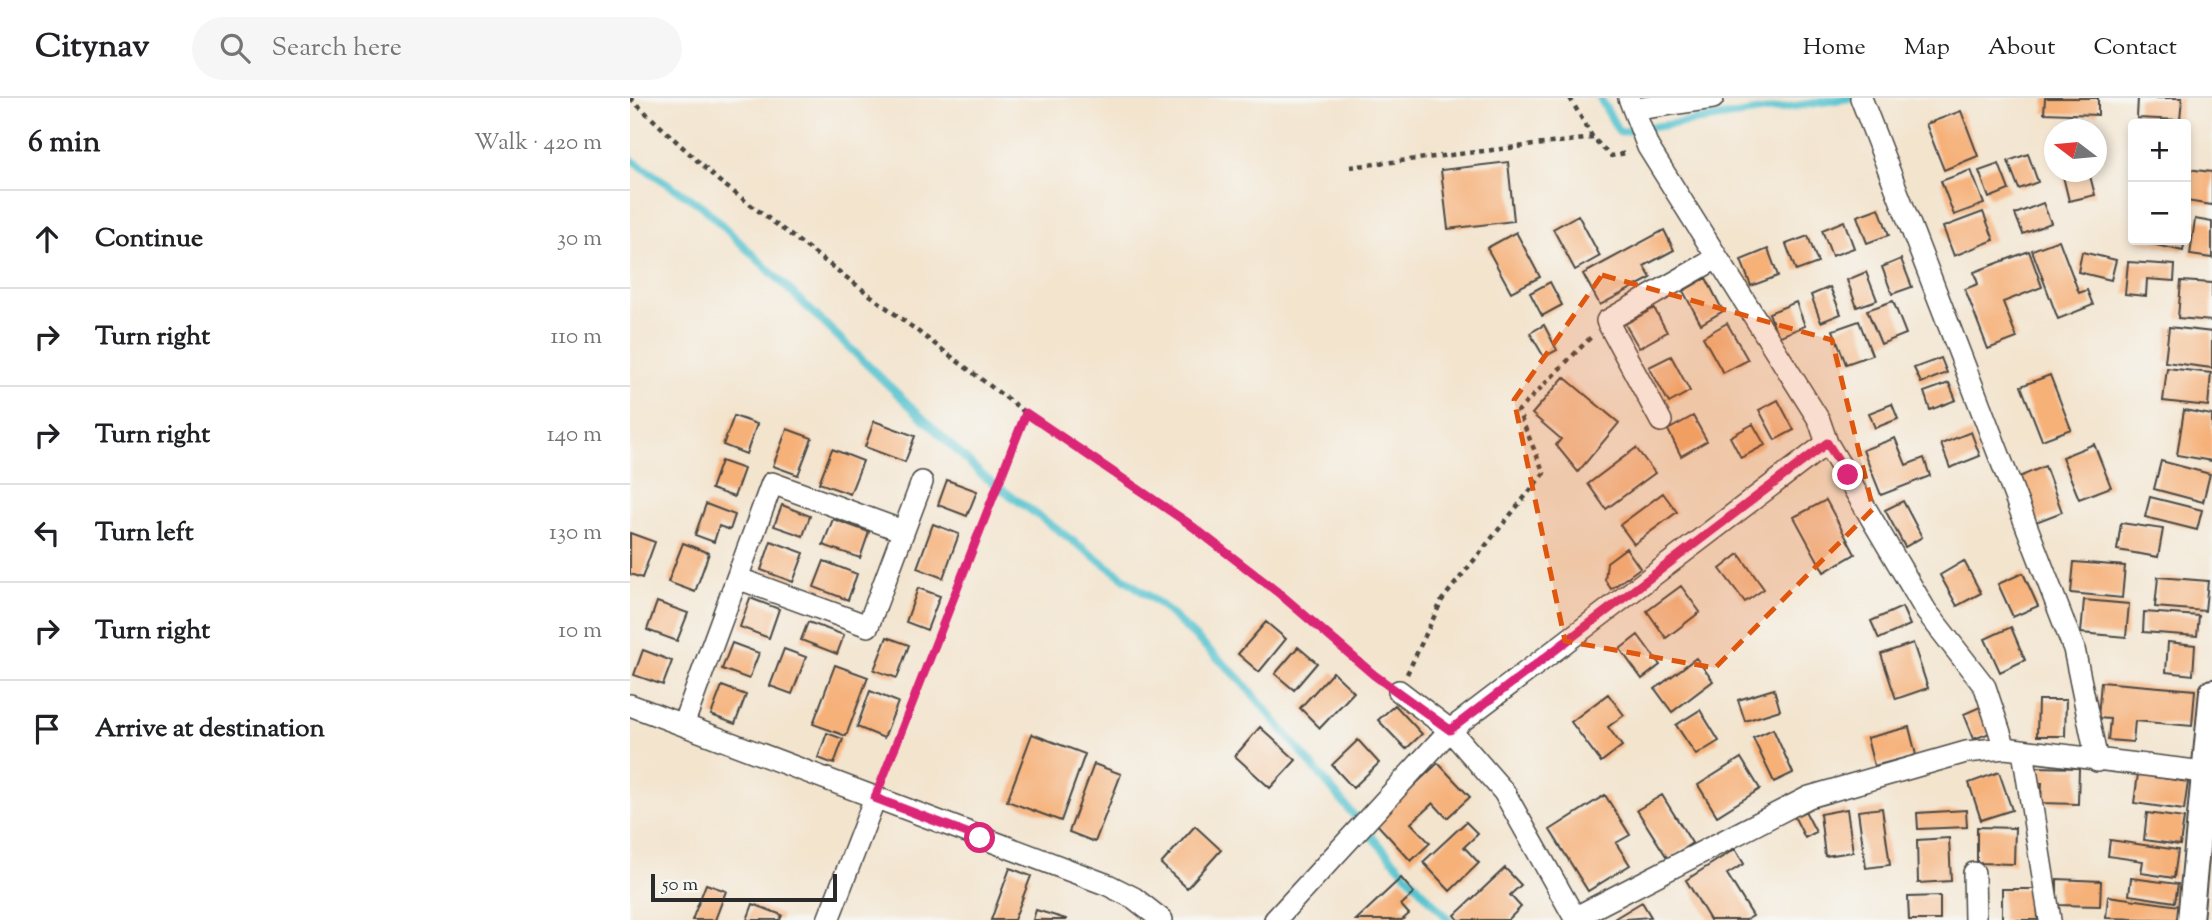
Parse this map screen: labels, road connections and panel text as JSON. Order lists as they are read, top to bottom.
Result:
{
  "scale_bar": "50 m",
  "north": "left",
  "page": {
    "header": "Citynav",
    "search": "Search here",
    "nav": [
      "Home",
      "Map",
      "About",
      "Contact"
    ],
    "heading": ["6 min", "Walk · 420 m"],
    "map_buttons": ["+", "−"],
    "list": [
      ["Continue", "30 m"],
      ["Turn right", "110 m"],
      ["Turn right", "140 m"],
      ["Turn left", "130 m"],
      ["Turn right", "10 m"],
      "Arrive at destination"
    ],
    "scale": "50 m"
  }
}
